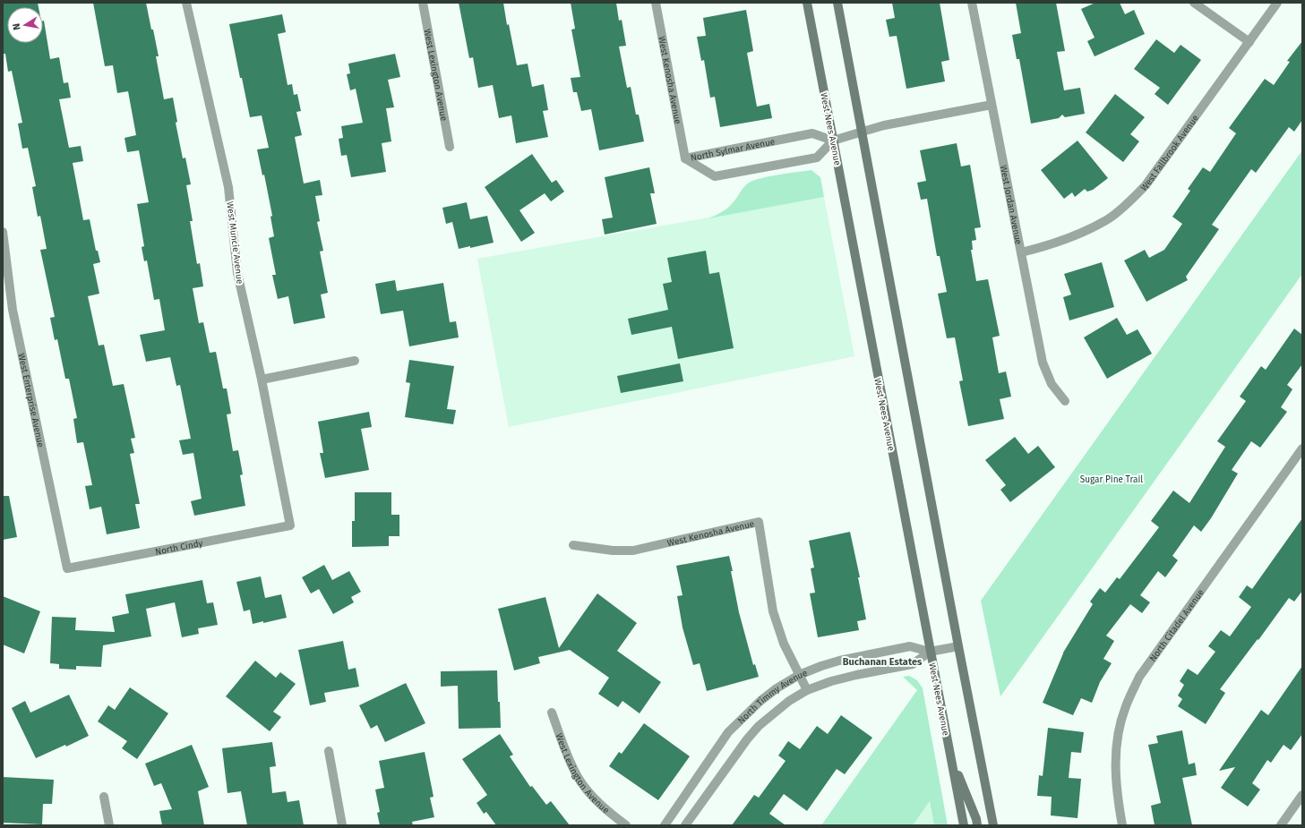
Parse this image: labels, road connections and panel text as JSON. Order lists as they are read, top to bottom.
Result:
{
  "streets": {
    "main road": ["West Nees Avenue"],
    "street": [
      "West Lexington Avenue",
      "West Kenosha Avenue",
      "North Sylmar Avenue",
      "West Fallbrook Avenue",
      "West Jordan Avenue",
      "West Muncie Avenue",
      "West Enterprise Avenue",
      "North Cindy",
      "North Citadel Avenue",
      "North Timmy Avenue"
    ]
  },
  "crossings": [
    ["West Kenosha Avenue", "North Sylmar Avenue"],
    ["West Kenosha Avenue", "North Timmy Avenue"],
    ["West Nees Avenue", "North Sylmar Avenue"],
    ["West Nees Avenue", "North Timmy Avenue"],
    ["North Sylmar Avenue", "West Jordan Avenue"],
    ["West Fallbrook Avenue", "West Jordan Avenue"],
    ["West Muncie Avenue", "North Cindy"],
    ["West Enterprise Avenue", "North Cindy"]
  ],
  "districts": ["Buchanan Estates"],
  "parks": ["Sugar Pine Trail"],
  "north": "left"
}
